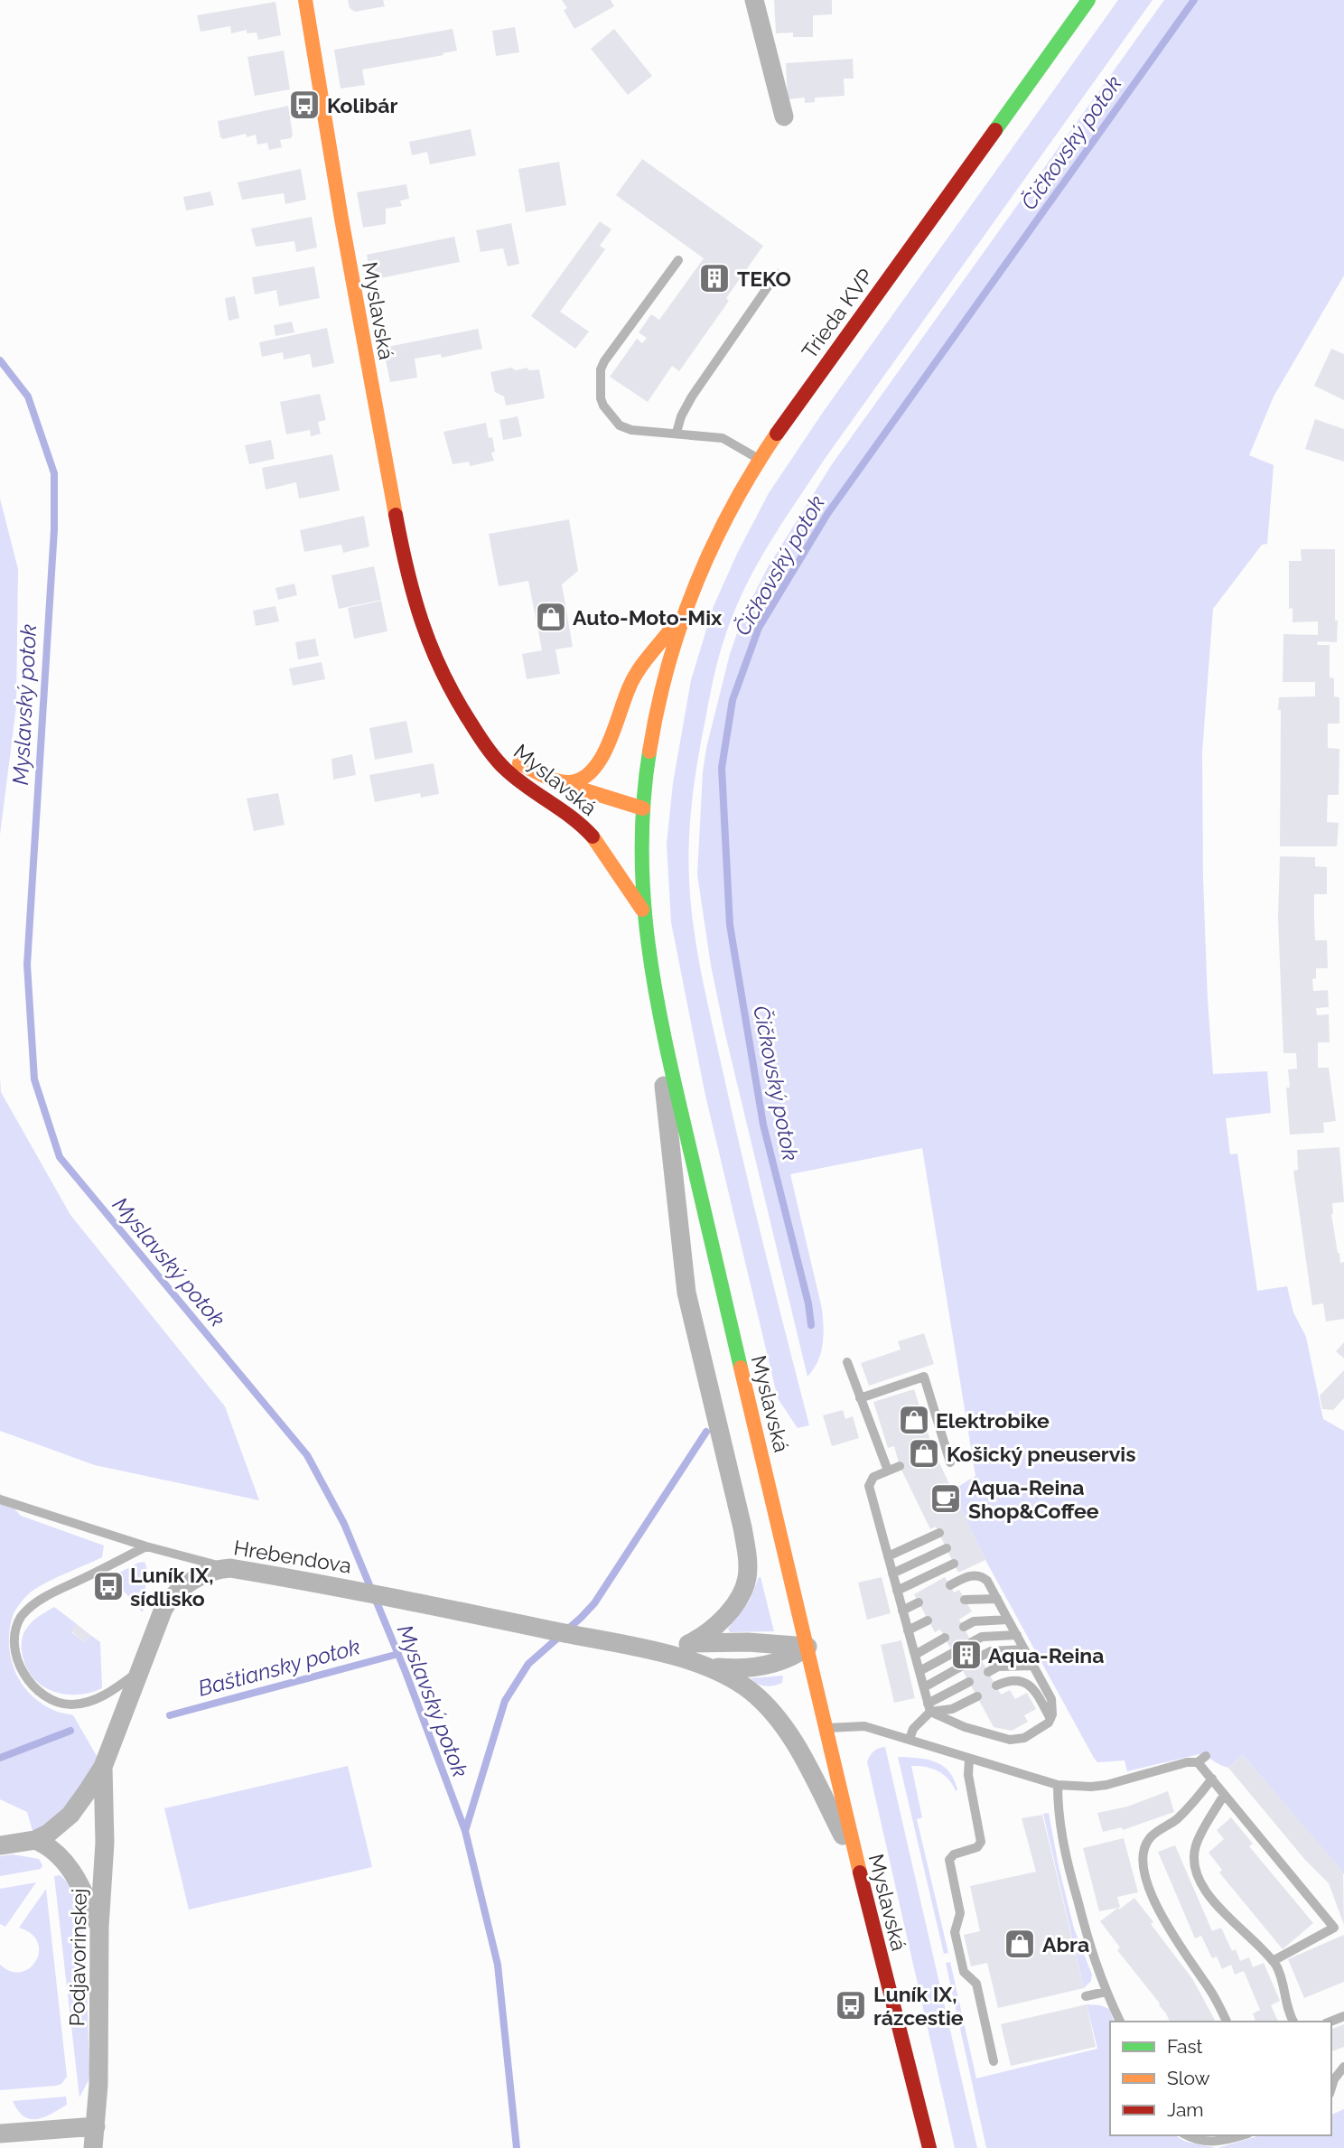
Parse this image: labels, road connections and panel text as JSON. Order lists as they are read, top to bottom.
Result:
{
  "streets": {
    "street": [
      "Myslavská",
      "Trieda KVP",
      "Hrebendova",
      "Podjavorinskej"
    ]
  },
  "crossings": [
    ["Myslavská", "Trieda KVP"],
    ["Hrebendova", "Podjavorinskej"]
  ],
  "water": ["Čičkovský potok", "Myslavský potok", "Baštiansky potok"],
  "places": {
    "bus stop": ["Kolibár", "Luník IX, sídlisko", "Luník IX, rázcestie"],
    "building": ["TEKO", "Aqua-Reina"],
    "shop": [
      "Auto-Moto-Mix",
      "Elektrobike",
      "Košický pneuservis",
      "Abra"
    ],
    "cafe": ["Aqua-Reina Shop&Coffee"]
  },
  "legend": ["Fast", "Slow", "Jam"]
}
